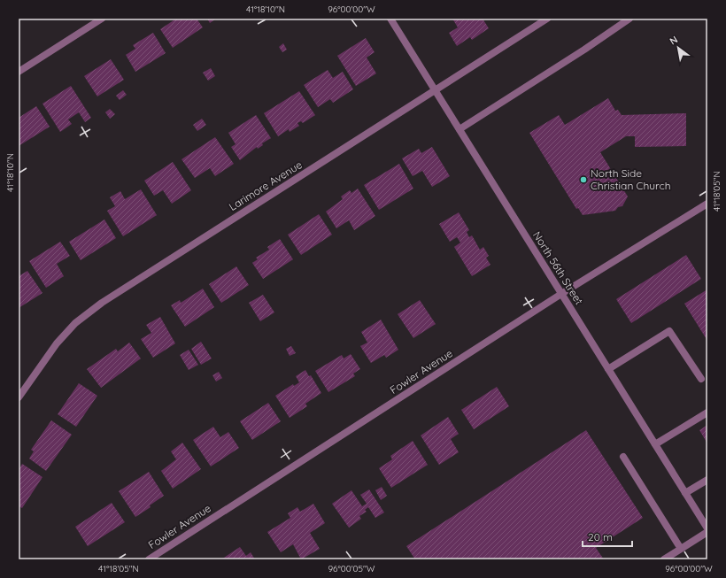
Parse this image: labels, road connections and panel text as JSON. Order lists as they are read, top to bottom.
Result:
{
  "streets": {
    "street": ["Larimore Avenue", "North 56th Street", "Fowler Avenue"]
  },
  "crossings": [
    ["Larimore Avenue", "North 56th Street"],
    ["North 56th Street", "Fowler Avenue"]
  ],
  "places": ["North Side Christian Church"],
  "scale_bar": "20 m",
  "north": "top left",
  "coordinates": [
    "41°18'10\"N",
    "96°00'00\"W",
    "41°18'05\"N",
    "96°00'05\"W"
  ]
}
